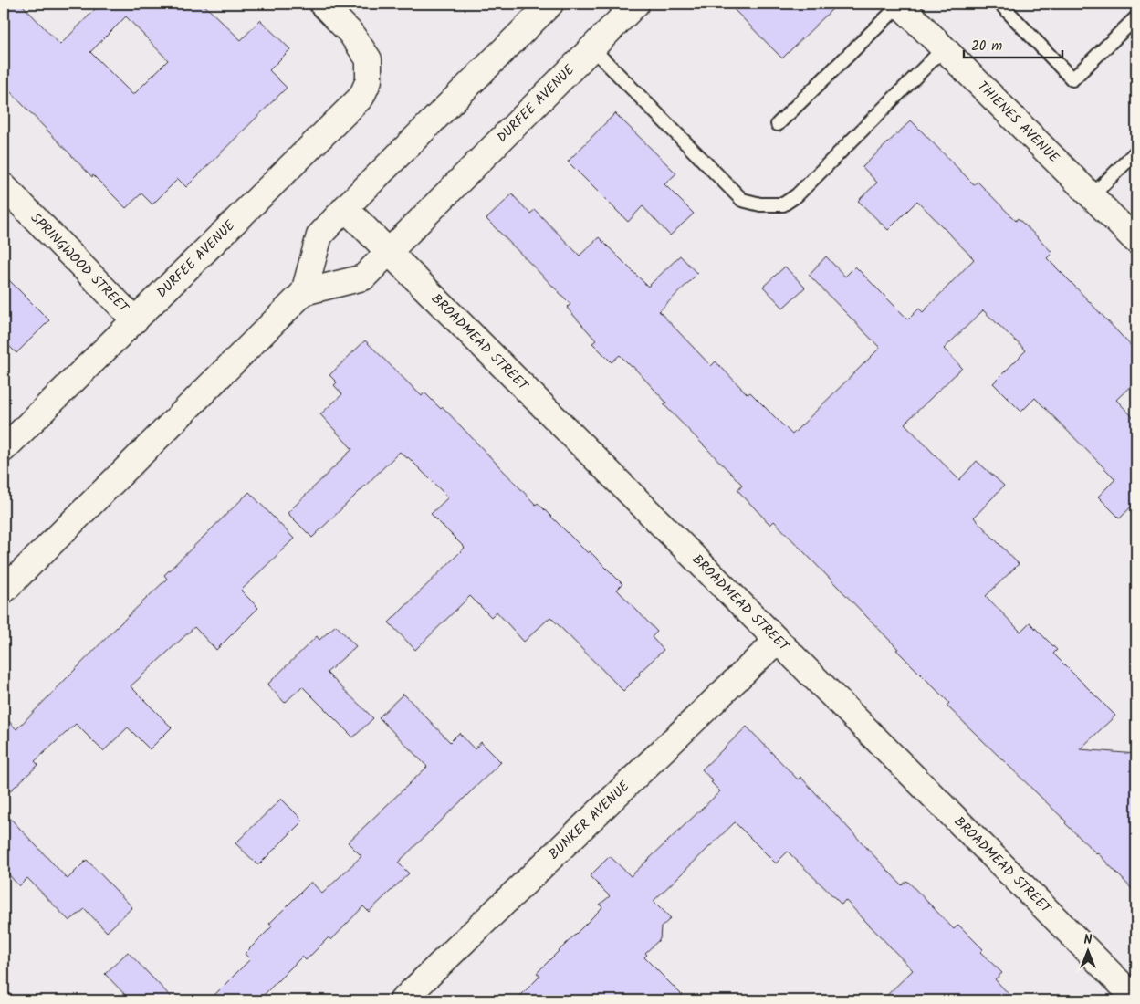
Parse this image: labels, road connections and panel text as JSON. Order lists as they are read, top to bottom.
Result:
{
  "streets": {
    "street": [
      "DURFEE AVENUE",
      "THIENES AVENUE",
      "SPRINGWOOD STREET",
      "BROADMEAD STREET",
      "BUNKER AVENUE"
    ]
  },
  "crossings": [
    ["DURFEE AVENUE", "SPRINGWOOD STREET"],
    ["DURFEE AVENUE", "BROADMEAD STREET"],
    ["BROADMEAD STREET", "BUNKER AVENUE"]
  ],
  "scale_bar": "20 m",
  "north": "top"
}
